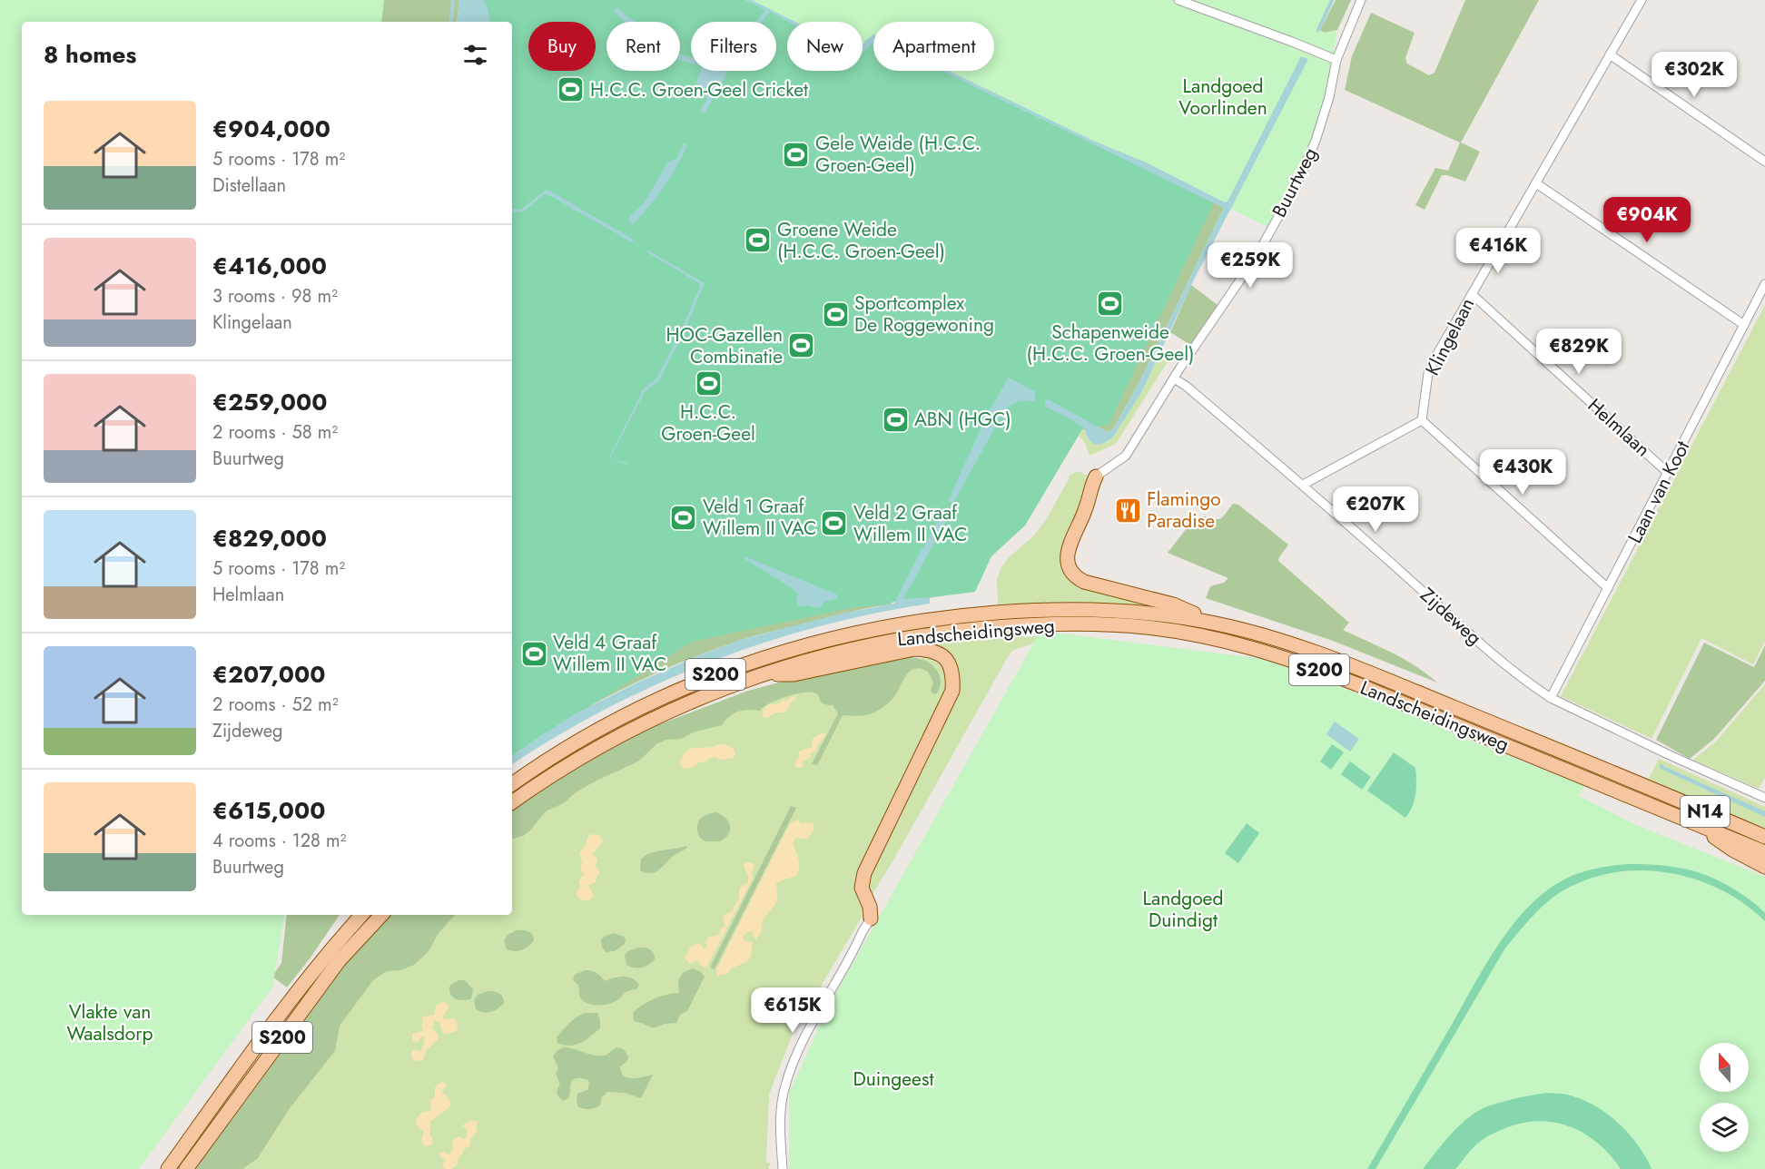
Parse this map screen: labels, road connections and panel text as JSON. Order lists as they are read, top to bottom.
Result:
{
  "streets": {
    "main road": ["Landscheidingsweg", "S200", "N14"],
    "street": [
      "Buurtweg",
      "Klingelaan",
      "Helmlaan",
      "Laan van Koot",
      "Zijdeweg"
    ]
  },
  "crossings": [
    ["Buurtweg", "Zijdeweg"],
    ["Klingelaan", "Helmlaan"],
    ["Helmlaan", "Laan van Koot"],
    ["Laan van Koot", "Zijdeweg"],
    ["Landscheidingsweg", "N14"]
  ],
  "parks": [
    "Landgoed Voorlinden",
    "Landgoed Duindigt",
    "Vlakte van Waalsdorp",
    "Duingeest"
  ],
  "places": {
    "sports": [
      "H.C.C. Groen-Geel Cricket",
      "Gele Weide (H.C.C. Groen-Geel)",
      "Groene Weide (H.C.C. Groen-Geel)",
      "Schapenweide (H.C.C. Groen-Geel)",
      "Sportcomplex De Roggewoning",
      "HOC-Gazellen Combinatie",
      "H.C.C. Groen-Geel",
      "ABN (HGC)",
      "Veld 1 Graaf Willem II VAC",
      "Veld 2 Graaf Willem II VAC",
      "Veld 4 Graaf Willem II VAC"
    ],
    "restaurant": ["Flamingo Paradise"]
  },
  "north": "top",
  "page": {
    "chip": [
      "Buy",
      "Rent",
      "Filters",
      "New",
      "Apartment"
    ],
    "heading": "8 homes",
    "price": [
      "€302K",
      "€904K",
      "€416K",
      "€259K",
      "€829K",
      "€430K",
      "€207K",
      "€615K"
    ],
    "list": [
      {
        "name": "€904,000",
        "note": "5 rooms · 178 m² · Distellaan"
      },
      {
        "name": "€416,000",
        "note": "3 rooms · 98 m² · Klingelaan"
      },
      {
        "name": "€259,000",
        "note": "2 rooms · 58 m² · Buurtweg"
      },
      {
        "name": "€829,000",
        "note": "5 rooms · 178 m² · Helmlaan"
      },
      {
        "name": "€207,000",
        "note": "2 rooms · 52 m² · Zijdeweg"
      },
      {
        "name": "€615,000",
        "note": "4 rooms · 128 m² · Buurtweg"
      }
    ]
  }
}
